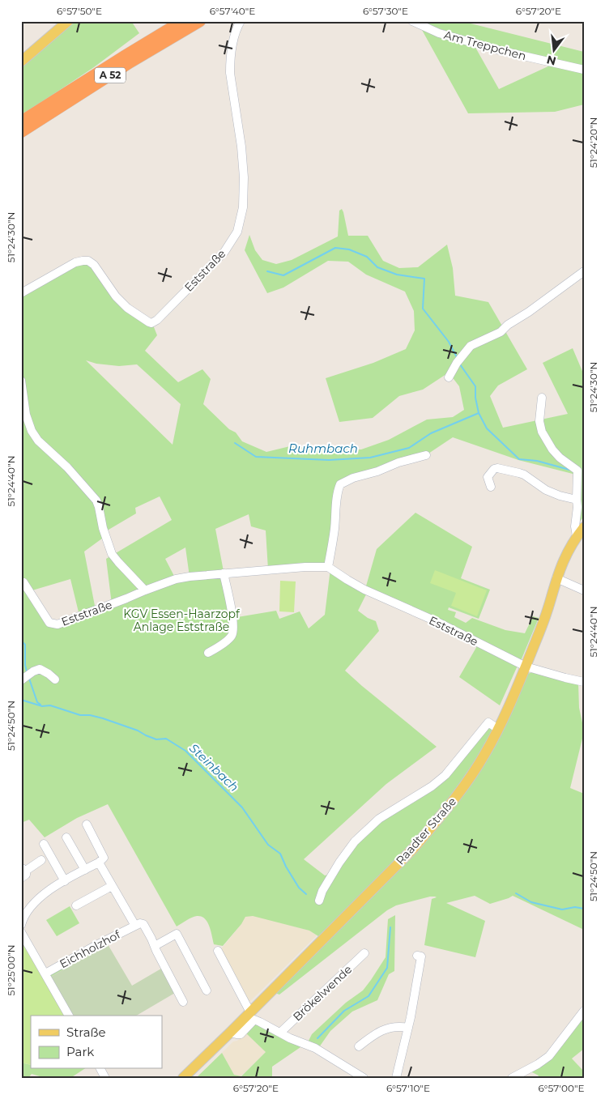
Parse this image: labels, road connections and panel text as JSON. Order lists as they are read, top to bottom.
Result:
{
  "streets": {
    "highway": ["A 52"],
    "main road": ["Raadter Straße"],
    "street": [
      "Am Treppchen",
      "Eststraße",
      "Eichholzhof",
      "Brökelwende"
    ]
  },
  "crossings": [
    ["Eststraße", "Raadter Straße"]
  ],
  "water": ["Ruhmbach", "Steinbach"],
  "parks": ["KGV Essen-Haarzopf Anlage Eststraße"],
  "legend": ["Straße", "Park"],
  "north": "bottom",
  "coordinates": [
    "6°57'50\"E",
    "6°57'40\"E",
    "6°57'30\"E",
    "6°57'20\"E",
    "51°24'20\"N",
    "51°24'30\"N",
    "51°24'40\"N",
    "51°24'50\"N",
    "51°25'00\"N",
    "6°57'10\"E",
    "6°57'00\"E"
  ]
}
